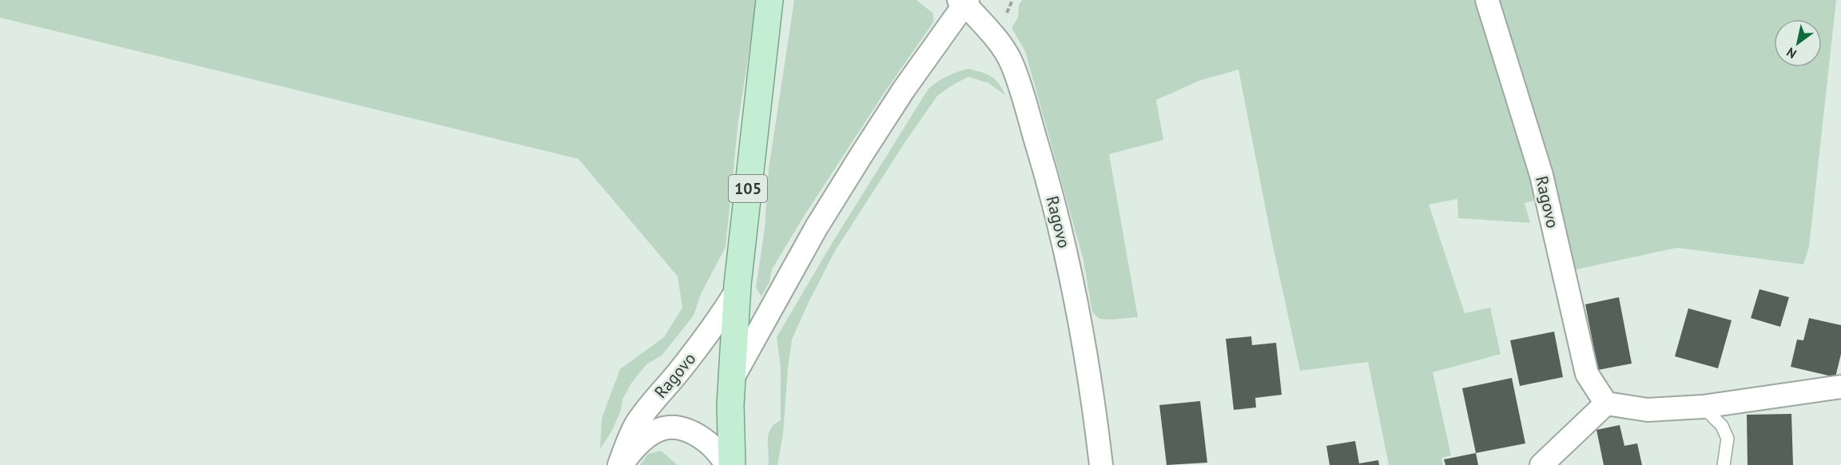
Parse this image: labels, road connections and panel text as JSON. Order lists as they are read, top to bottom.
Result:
{
  "streets": {
    "main road": ["105"],
    "street": ["Ragovo"]
  },
  "crossings": [
    ["105", "Ragovo"]
  ],
  "north": "bottom left"
}
